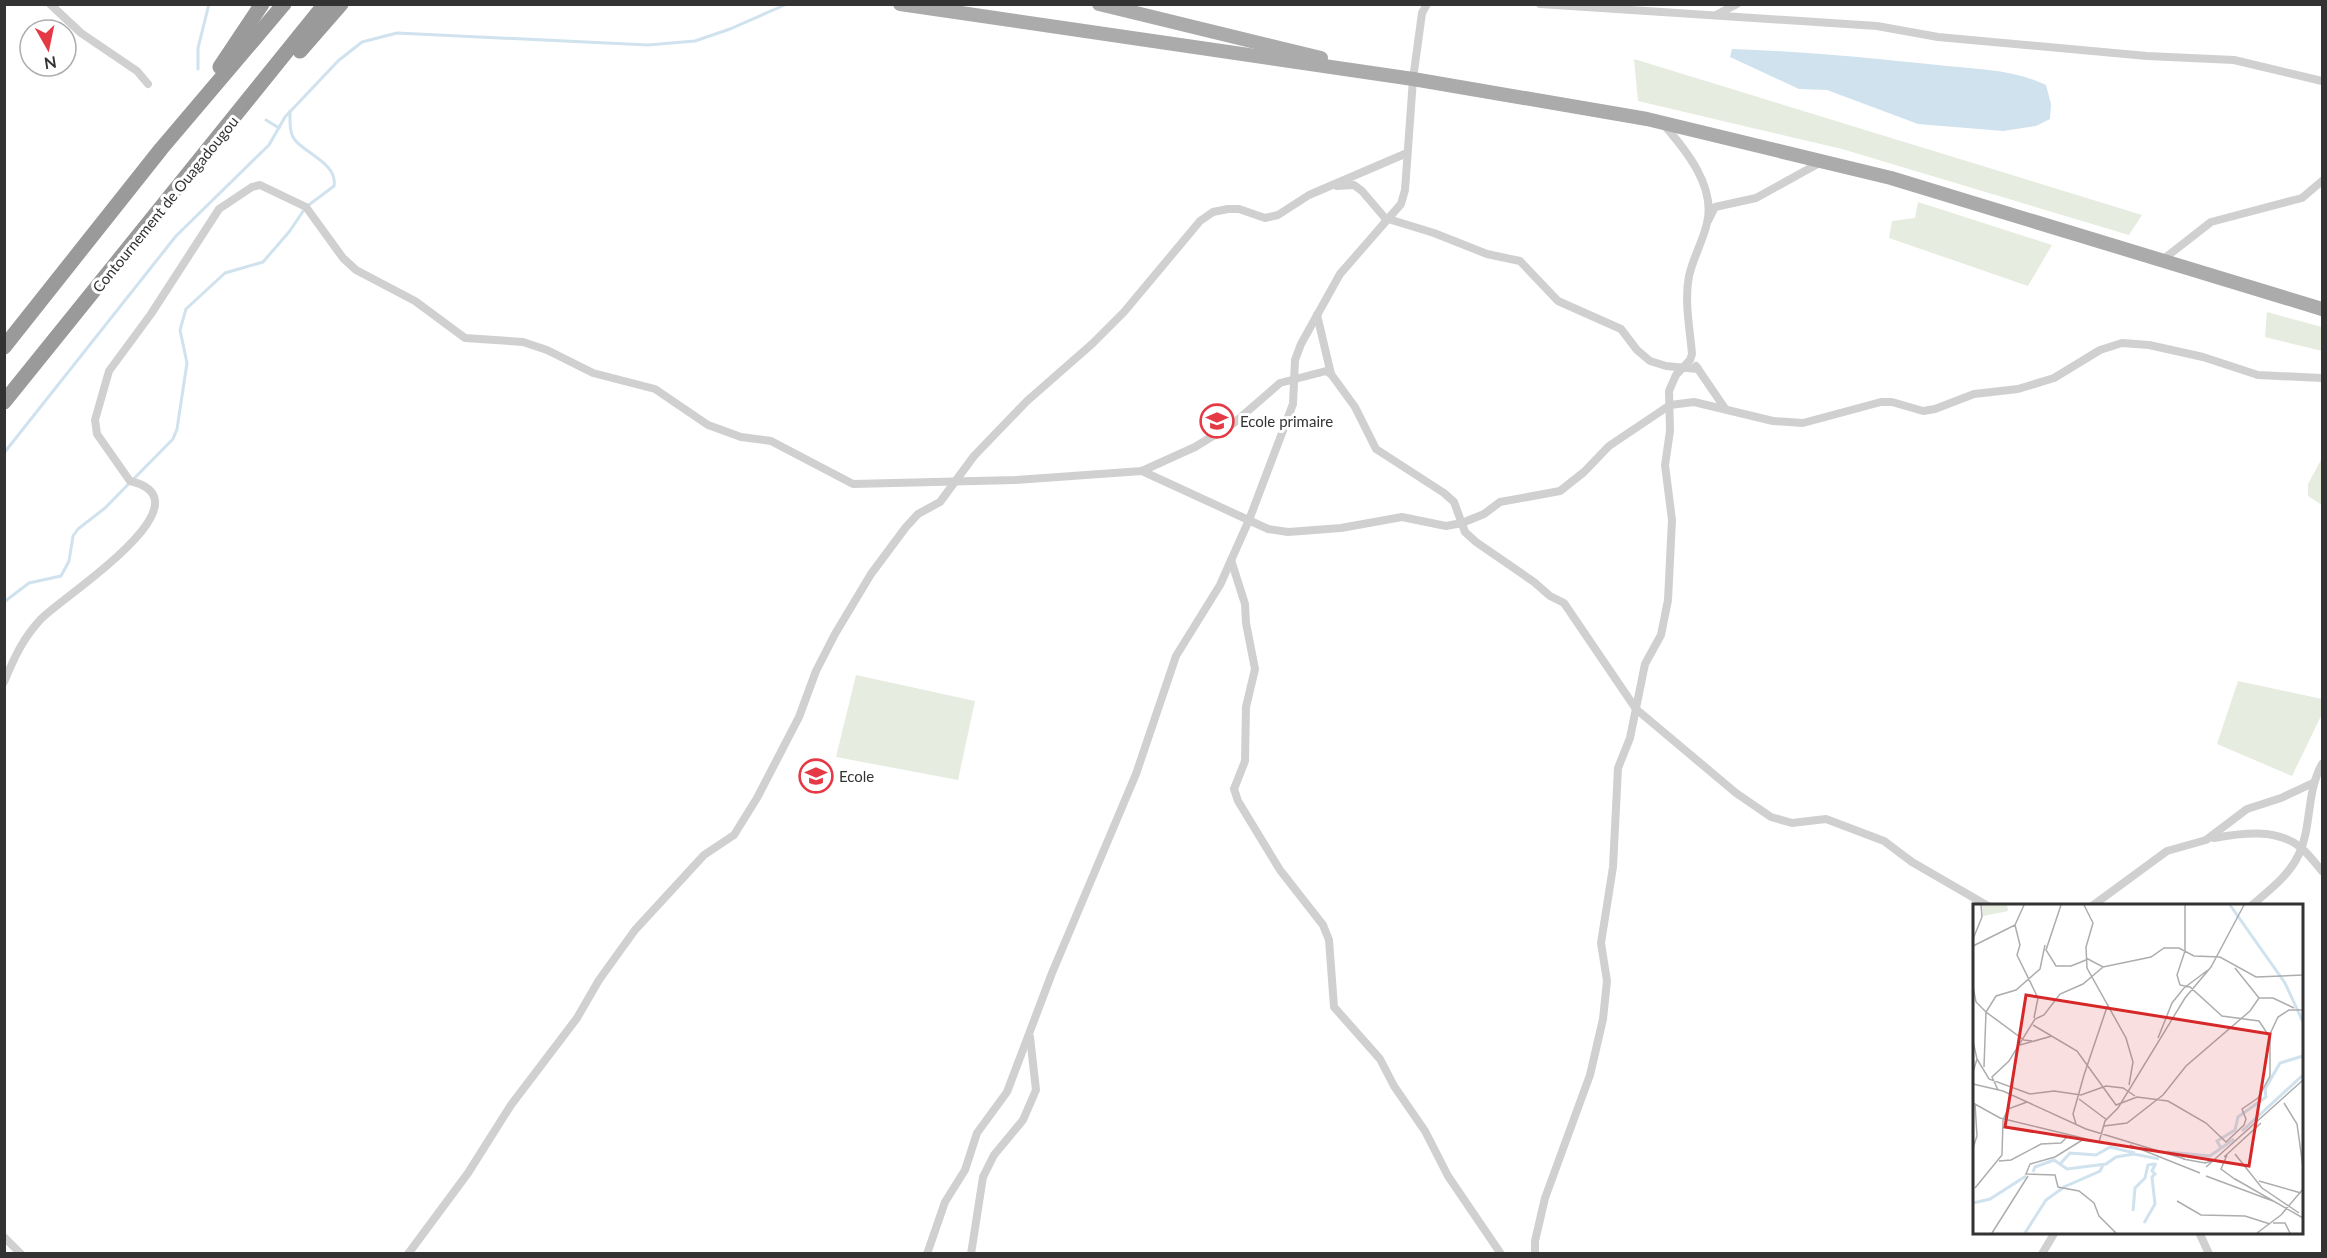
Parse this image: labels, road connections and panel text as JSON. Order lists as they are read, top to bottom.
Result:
{
  "streets": {
    "highway": ["Contournement de Ouagadougou"]
  },
  "places": {
    "school or university": ["Ecole primaire", "Ecole"]
  },
  "north": "bottom"
}
